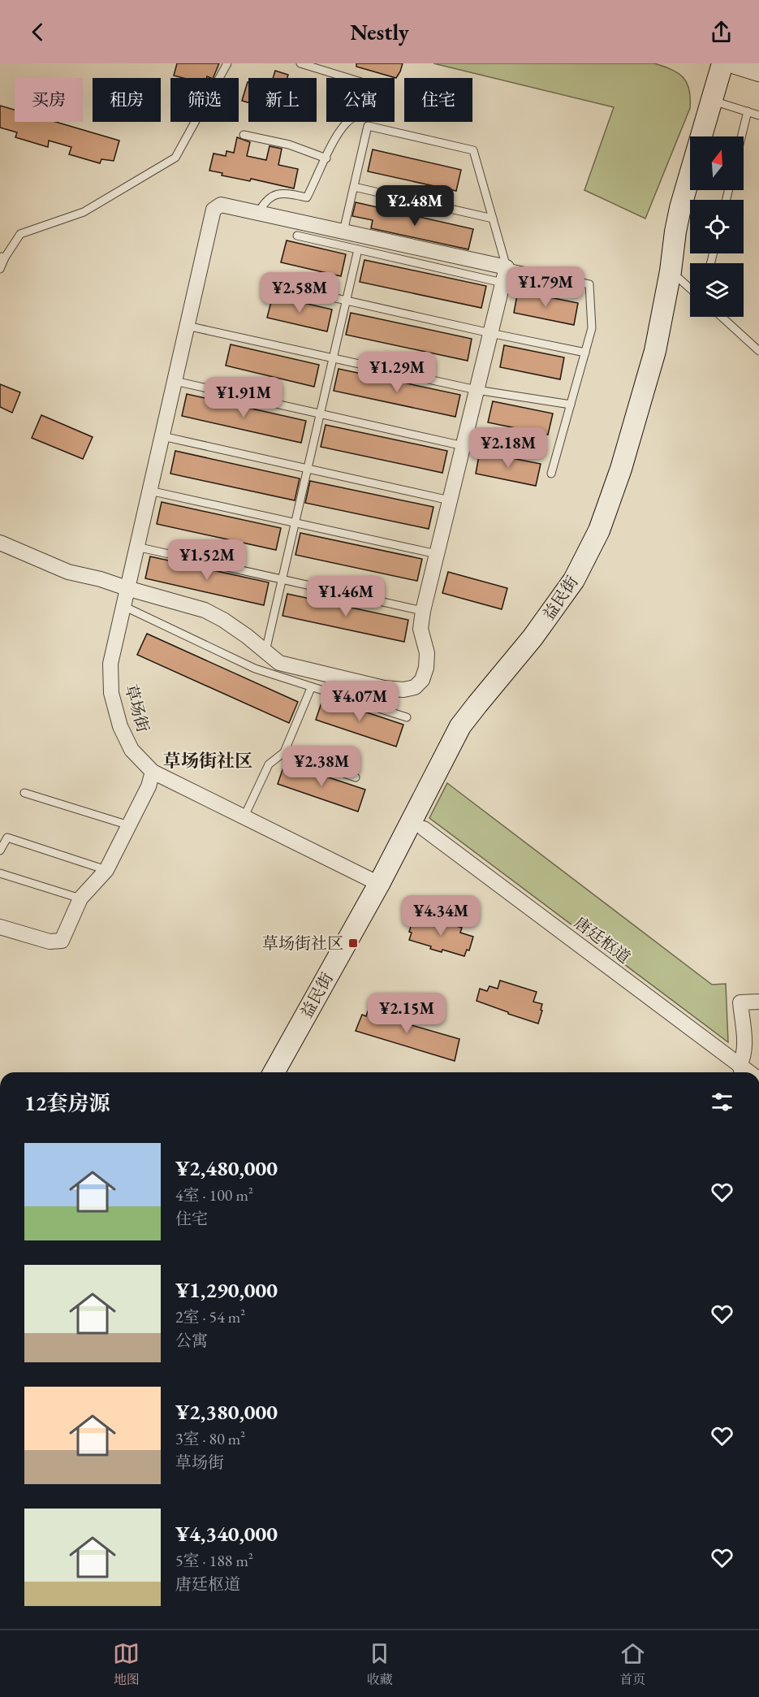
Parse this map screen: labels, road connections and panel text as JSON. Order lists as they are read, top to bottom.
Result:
{
  "streets": {
    "street": ["益民街", "草场街", "唐廷枢道"]
  },
  "crossings": [
    ["益民街", "草场街"]
  ],
  "districts": ["草场街社区"],
  "places": {
    "transit": ["草场街社区"]
  },
  "north": "top",
  "page": {
    "header": "Nestly",
    "chip": [
      "买房",
      "租房",
      "筛选",
      "新上",
      "公寓",
      "住宅"
    ],
    "price": [
      "¥2.48M",
      "¥1.79M",
      "¥2.58M",
      "¥1.29M",
      "¥1.91M",
      "¥2.18M",
      "¥1.52M",
      "¥1.46M",
      "¥4.07M",
      "¥2.38M",
      "¥4.34M",
      "¥2.15M"
    ],
    "heading": "12套房源",
    "list": [
      {
        "name": "¥2,480,000",
        "note": "4室 · 100 m² · 住宅"
      },
      {
        "name": "¥1,290,000",
        "note": "2室 · 54 m² · 公寓"
      },
      {
        "name": "¥2,380,000",
        "note": "3室 · 80 m² · 草场街"
      },
      {
        "name": "¥4,340,000",
        "note": "5室 · 188 m² · 唐廷枢道"
      }
    ],
    "tabs": ["地图", "收藏", "首页"]
  }
}
